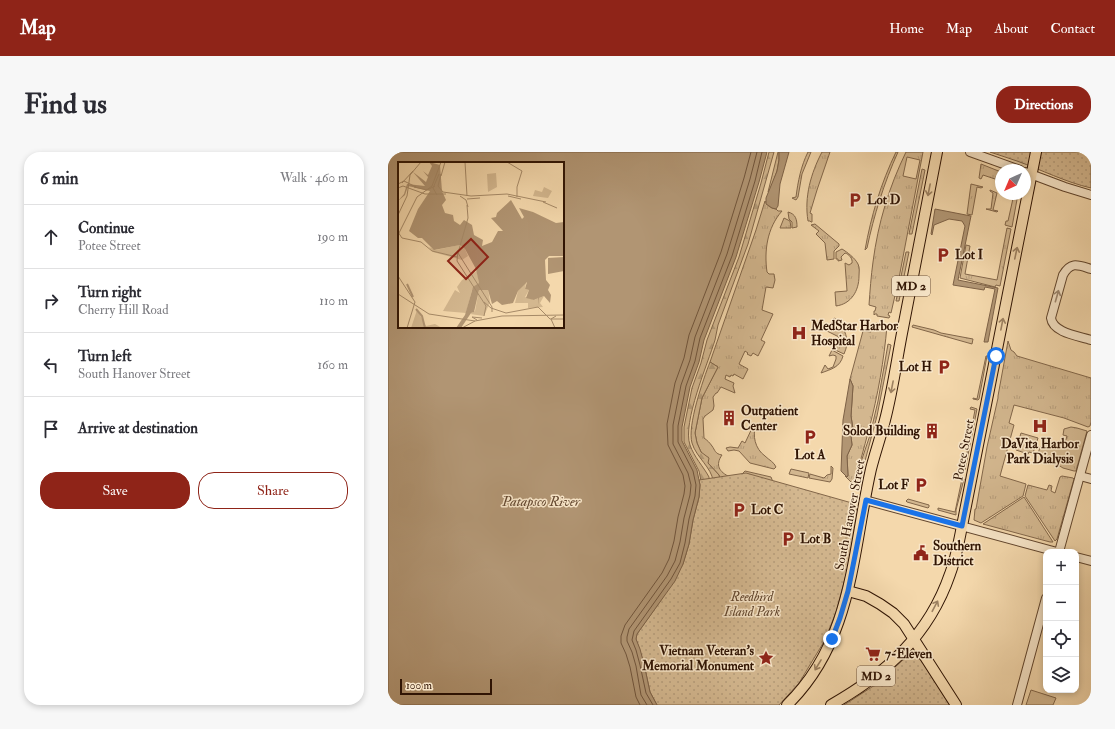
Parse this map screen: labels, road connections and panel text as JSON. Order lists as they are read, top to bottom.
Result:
{
  "streets": {
    "main road": ["MD 2", "Potee Street", "South Hanover Street"]
  },
  "one_way": ["Potee Street", "South Hanover Street"],
  "water": ["Patapsco River"],
  "parks": ["Reedbird Island Park"],
  "places": {
    "parking": [
      "Lot D",
      "Lot I",
      "Lot H",
      "Lot A",
      "Lot F",
      "Lot C",
      "Lot B"
    ],
    "hospital": ["MedStar Harbor Hospital", "DaVita Harbor Park Dialysis"],
    "building": ["Outpatient Center", "Solod Building"],
    "public building": ["Southern District"],
    "supermarket": ["7-Eleven"],
    "place": ["Vietnam Veteran's Memorial Monument"]
  },
  "scale_bar": "100 m",
  "north": "bottom left",
  "page": {
    "header": "Map",
    "nav": [
      "Home",
      "Map",
      "About",
      "Contact"
    ],
    "buttons": [
      "Directions",
      ["Save", "Share"]
    ],
    "title": "Find us",
    "heading": ["6 min", "Walk · 460 m"],
    "list": [
      ["Continue", "Potee Street", "190 m"],
      ["Turn right", "Cherry Hill Road", "110 m"],
      ["Turn left", "South Hanover Street", "160 m"],
      "Arrive at destination"
    ],
    "map_buttons": ["+", "−"],
    "scale": "100 m"
  }
}
